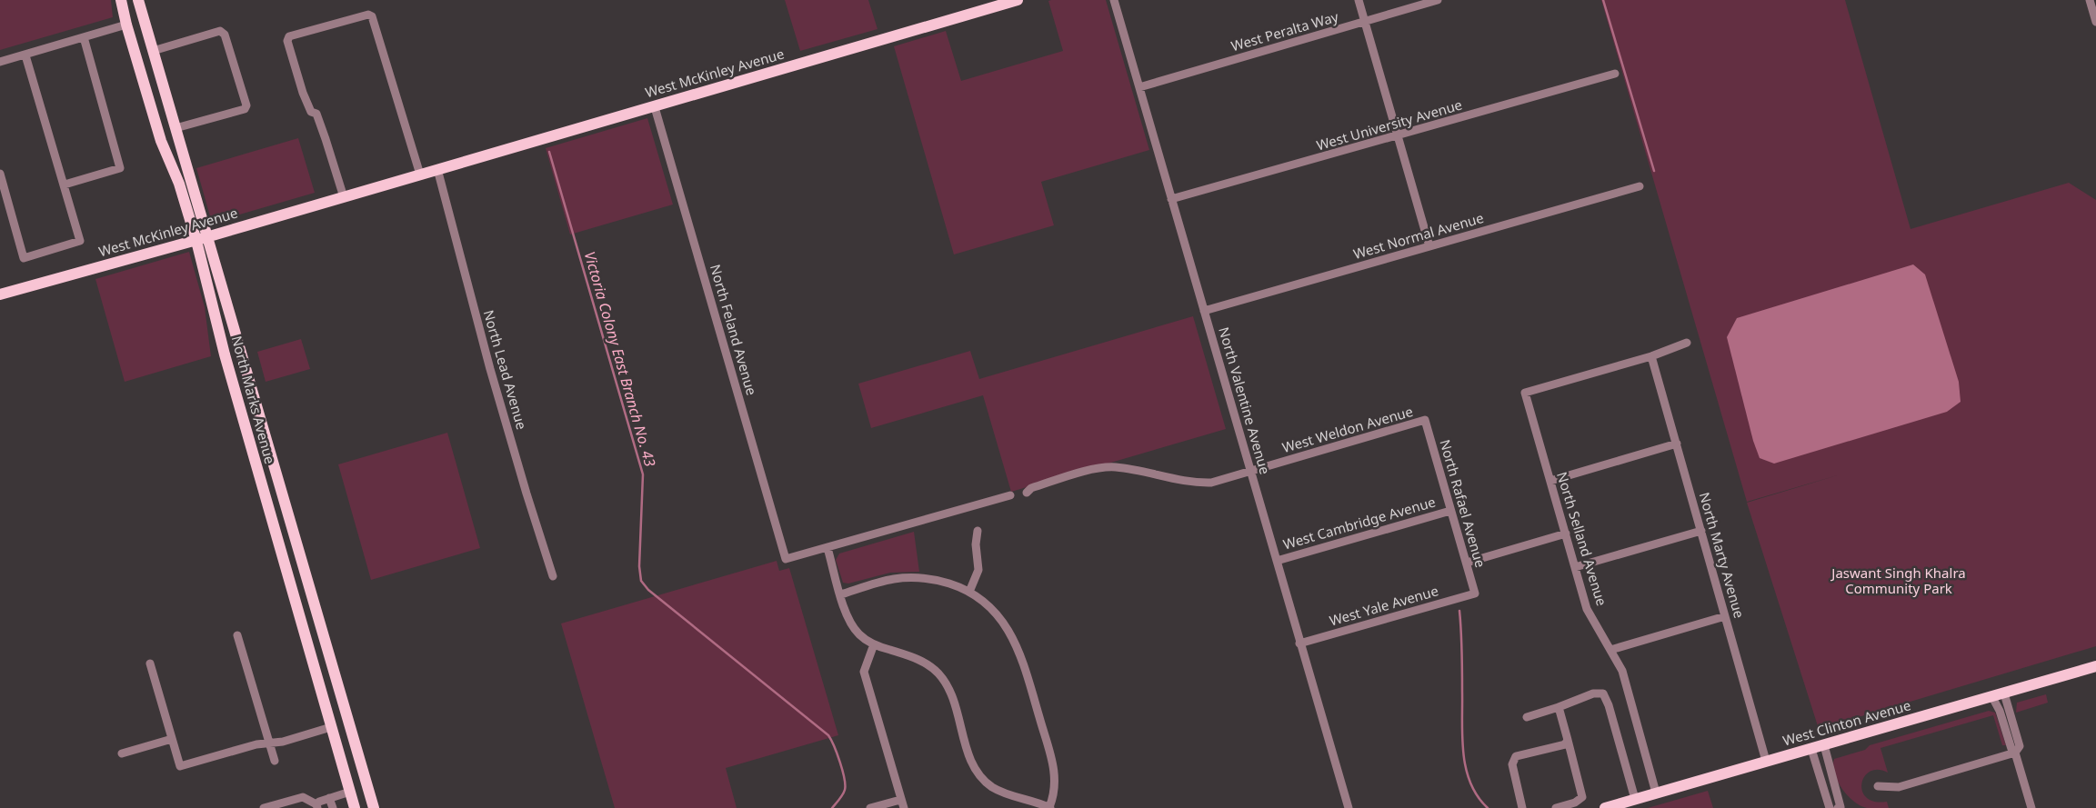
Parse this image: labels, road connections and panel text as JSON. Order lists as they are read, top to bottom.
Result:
{
  "streets": {
    "main road": ["West McKinley Avenue", "North Marks Avenue", "West Clinton Avenue"],
    "street": [
      "West Peralta Way",
      "West University Avenue",
      "West Normal Avenue",
      "North Feland Avenue",
      "North Lead Avenue",
      "North Valentine Avenue",
      "West Weldon Avenue",
      "North Rafael Avenue",
      "West Cambridge Avenue",
      "North Selland Avenue",
      "North Marty Avenue",
      "West Yale Avenue"
    ]
  },
  "crossings": [
    ["West Peralta Way", "North Valentine Avenue"],
    ["West McKinley Avenue", "North Feland Avenue"],
    ["West McKinley Avenue", "North Lead Avenue"],
    ["West McKinley Avenue", "North Marks Avenue"],
    ["West University Avenue", "North Valentine Avenue"],
    ["West Normal Avenue", "North Valentine Avenue"],
    ["North Valentine Avenue", "West Weldon Avenue"],
    ["North Valentine Avenue", "West Cambridge Avenue"],
    ["North Valentine Avenue", "West Yale Avenue"],
    ["West Weldon Avenue", "North Rafael Avenue"],
    ["North Rafael Avenue", "West Cambridge Avenue"],
    ["North Rafael Avenue", "West Yale Avenue"],
    ["North Selland Avenue", "North Marty Avenue"],
    ["North Selland Avenue", "West Clinton Avenue"],
    ["North Marty Avenue", "West Clinton Avenue"]
  ],
  "water": ["Victoria Colony East Branch No. 43"],
  "parks": ["Jaswant Singh Khalra Community Park"]
}
